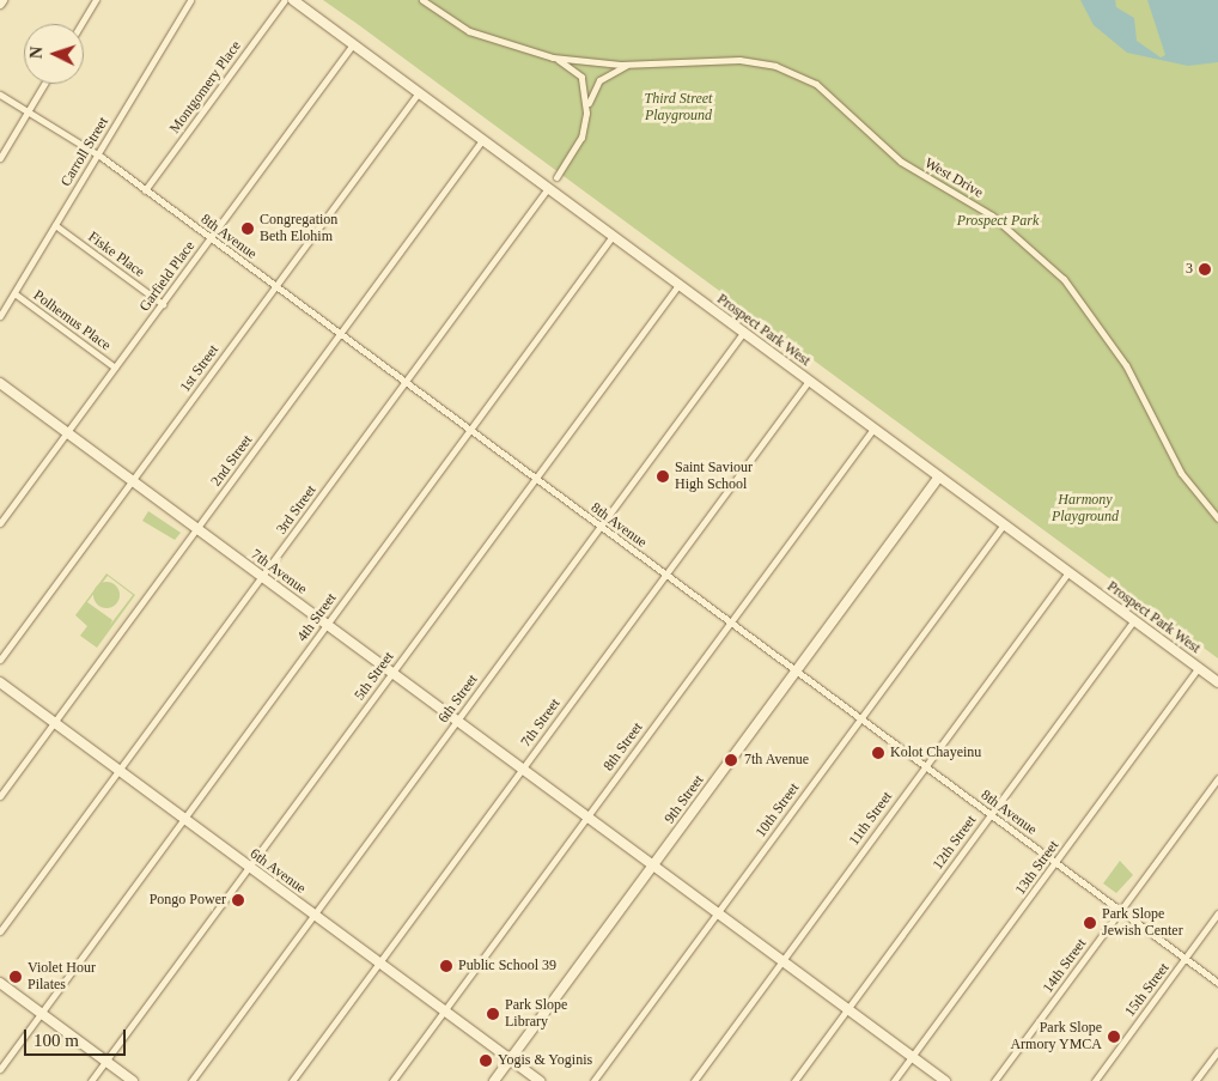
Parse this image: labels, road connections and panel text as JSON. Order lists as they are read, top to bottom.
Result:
{
  "streets": {
    "street": [
      "Montgomery Place",
      "Carroll Street",
      "West Drive",
      "8th Avenue",
      "Fiske Place",
      "Garfield Place",
      "Polhemus Place",
      "Prospect Park West",
      "1st Street",
      "2nd Street",
      "3rd Street",
      "7th Avenue",
      "4th Street",
      "5th Street",
      "6th Street",
      "7th Street",
      "8th Street",
      "9th Street",
      "10th Street",
      "11th Street",
      "12th Street",
      "13th Street",
      "6th Avenue",
      "14th Street",
      "15th Street"
    ]
  },
  "crossings": [
    ["Montgomery Place", "8th Avenue"],
    ["Carroll Street", "8th Avenue"],
    ["Carroll Street", "Fiske Place"],
    ["Carroll Street", "Polhemus Place"],
    ["8th Avenue", "Garfield Place"],
    ["8th Avenue", "1st Street"],
    ["8th Avenue", "2nd Street"],
    ["8th Avenue", "3rd Street"],
    ["8th Avenue", "4th Street"],
    ["8th Avenue", "5th Street"],
    ["8th Avenue", "6th Street"],
    ["8th Avenue", "7th Street"],
    ["8th Avenue", "8th Street"],
    ["8th Avenue", "9th Street"],
    ["8th Avenue", "10th Street"],
    ["8th Avenue", "11th Street"],
    ["8th Avenue", "12th Street"],
    ["8th Avenue", "13th Street"],
    ["8th Avenue", "14th Street"],
    ["8th Avenue", "15th Street"],
    ["Fiske Place", "Garfield Place"],
    ["Garfield Place", "Polhemus Place"],
    ["Garfield Place", "Prospect Park West"],
    ["Garfield Place", "7th Avenue"],
    ["Prospect Park West", "1st Street"],
    ["Prospect Park West", "2nd Street"],
    ["Prospect Park West", "3rd Street"],
    ["Prospect Park West", "4th Street"],
    ["Prospect Park West", "5th Street"],
    ["Prospect Park West", "6th Street"],
    ["Prospect Park West", "7th Street"],
    ["Prospect Park West", "8th Street"],
    ["Prospect Park West", "9th Street"],
    ["Prospect Park West", "10th Street"],
    ["Prospect Park West", "11th Street"],
    ["Prospect Park West", "12th Street"],
    ["Prospect Park West", "13th Street"],
    ["1st Street", "7th Avenue"],
    ["2nd Street", "7th Avenue"],
    ["2nd Street", "6th Avenue"],
    ["3rd Street", "7th Avenue"],
    ["3rd Street", "6th Avenue"],
    ["7th Avenue", "4th Street"],
    ["7th Avenue", "5th Street"],
    ["7th Avenue", "6th Street"],
    ["7th Avenue", "7th Street"],
    ["7th Avenue", "8th Street"],
    ["7th Avenue", "9th Street"],
    ["7th Avenue", "10th Street"],
    ["7th Avenue", "11th Street"],
    ["7th Avenue", "12th Street"],
    ["7th Avenue", "13th Street"],
    ["4th Street", "6th Avenue"],
    ["5th Street", "6th Avenue"],
    ["6th Street", "6th Avenue"],
    ["7th Street", "6th Avenue"],
    ["8th Street", "6th Avenue"],
    ["9th Street", "6th Avenue"]
  ],
  "parks": ["Third Street Playground", "Prospect Park", "Harmony Playground"],
  "places": [
    "Congregation Beth Elohim",
    "3",
    "Saint Saviour High School",
    "Kolot Chayeinu",
    "7th Avenue",
    "Pongo Power",
    "Park Slope Jewish Center",
    "Public School 39",
    "Violet Hour Pilates",
    "Park Slope Library",
    "Park Slope Armory YMCA",
    "Yogis & Yoginis"
  ],
  "scale_bar": "100 m",
  "north": "left"
}
